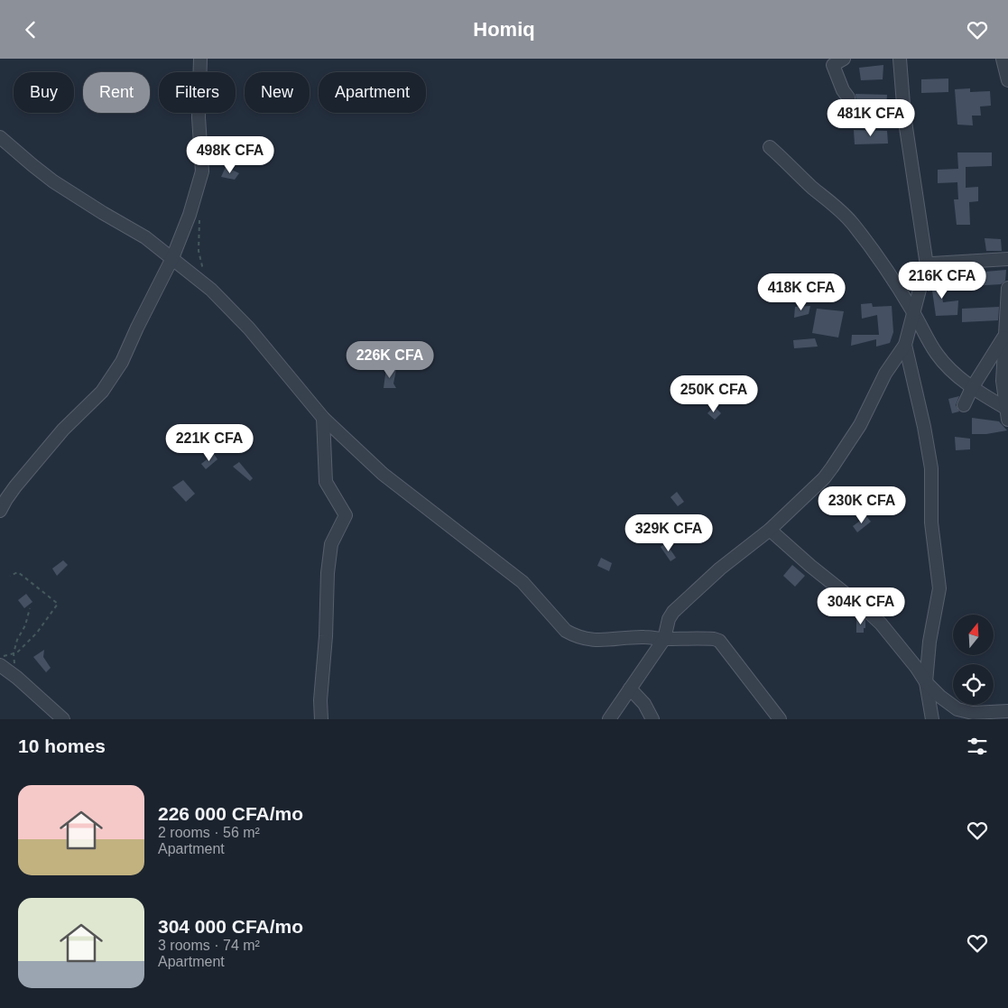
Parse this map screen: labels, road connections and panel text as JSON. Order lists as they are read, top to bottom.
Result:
{
  "north": "top",
  "page": {
    "header": "Homiq",
    "chip": [
      "Buy",
      "Rent",
      "Filters",
      "New",
      "Apartment"
    ],
    "price": [
      "481K CFA",
      "498K CFA",
      "216K CFA",
      "418K CFA",
      "226K CFA",
      "250K CFA",
      "221K CFA",
      "230K CFA",
      "329K CFA",
      "304K CFA"
    ],
    "heading": "10 homes",
    "list": [
      {
        "name": "226 000 CFA/mo",
        "note": "2 rooms · 56 m² · Apartment"
      },
      {
        "name": "304 000 CFA/mo",
        "note": "3 rooms · 74 m² · Apartment"
      }
    ]
  }
}
